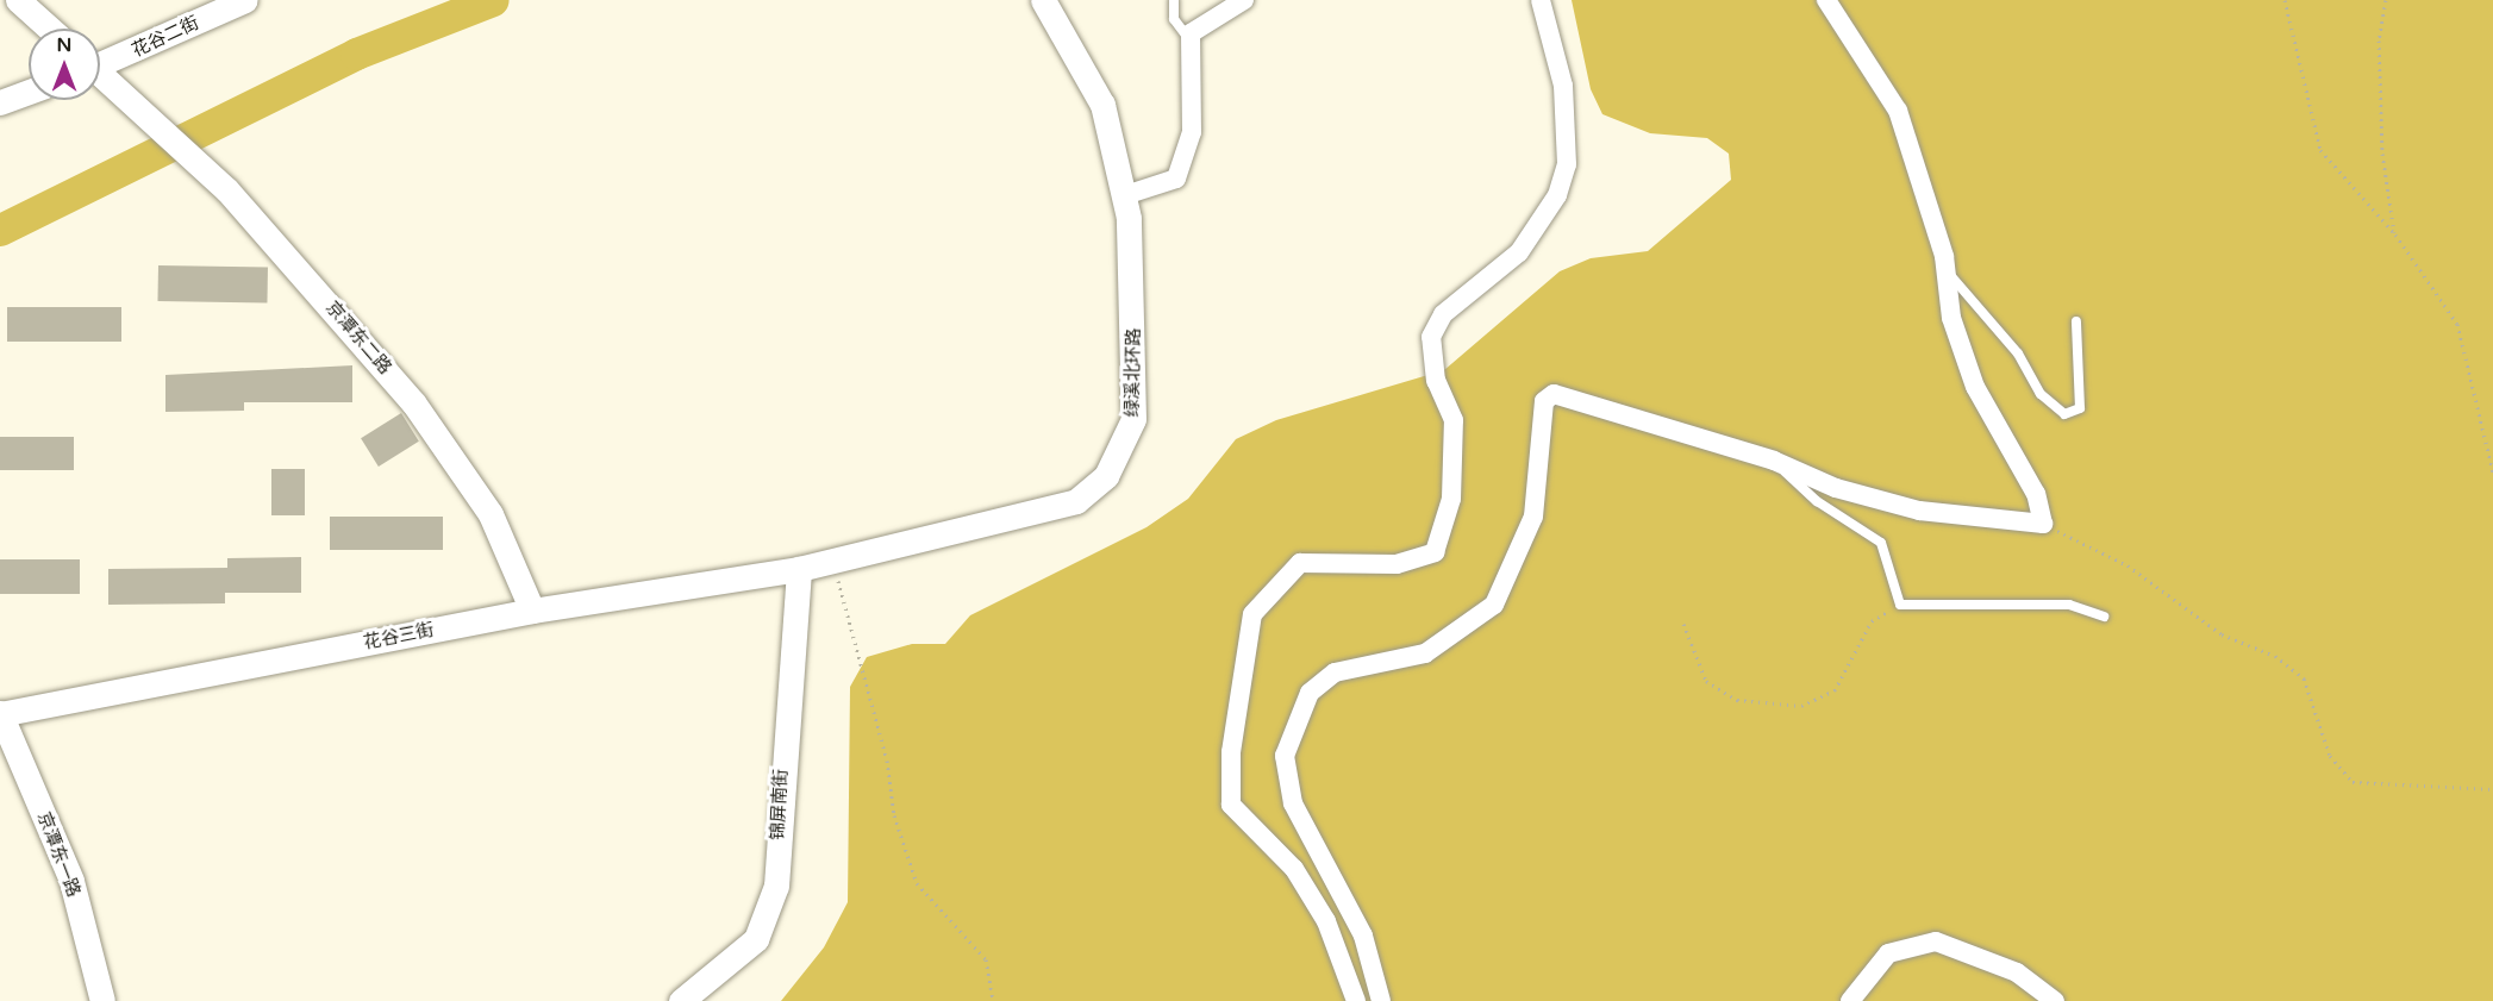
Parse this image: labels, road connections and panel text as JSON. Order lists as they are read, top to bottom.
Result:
{
  "streets": {
    "street": [
      "花谷二街",
      "京潭东二路",
      "绿溪北环路",
      "花谷三街",
      "锦屏南街",
      "京潭东一路"
    ]
  },
  "crossings": [
    ["京潭东二路", "花谷三街"],
    ["绿溪北环路", "花谷三街"],
    ["绿溪北环路", "锦屏南街"],
    ["花谷三街", "锦屏南街"],
    ["花谷三街", "京潭东一路"]
  ],
  "north": "top"
}
